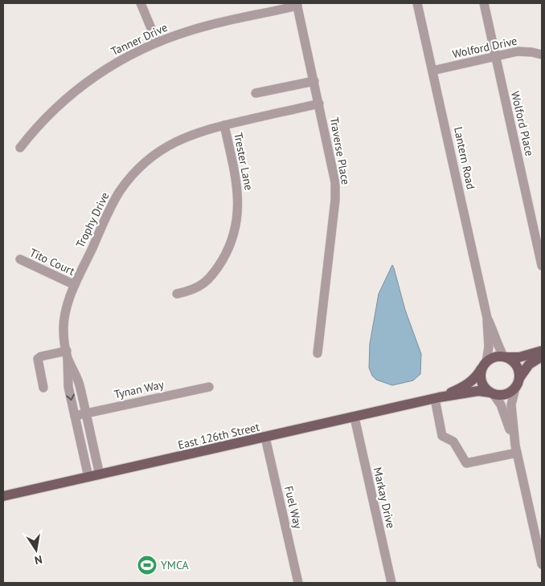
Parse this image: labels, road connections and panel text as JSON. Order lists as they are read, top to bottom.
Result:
{
  "streets": {
    "main road": ["East 126th Street"],
    "street": [
      "Tanner Drive",
      "Wolford Drive",
      "Wolford Place",
      "Traverse Place",
      "Lantern Road",
      "Trester Lane",
      "Trophy Drive",
      "Tito Court",
      "Tynan Way",
      "Markay Drive",
      "Fuel Way"
    ]
  },
  "crossings": [
    ["Tanner Drive", "Traverse Place"],
    ["Wolford Drive", "Wolford Place"],
    ["Wolford Drive", "Lantern Road"],
    ["Traverse Place", "Trophy Drive"],
    ["Lantern Road", "East 126th Street"],
    ["Trester Lane", "Trophy Drive"],
    ["Trophy Drive", "Tito Court"],
    ["Trophy Drive", "Tynan Way"],
    ["Trophy Drive", "East 126th Street"],
    ["East 126th Street", "Markay Drive"],
    ["East 126th Street", "Fuel Way"]
  ],
  "places": {
    "sports": ["YMCA"]
  },
  "north": "bottom"
}
